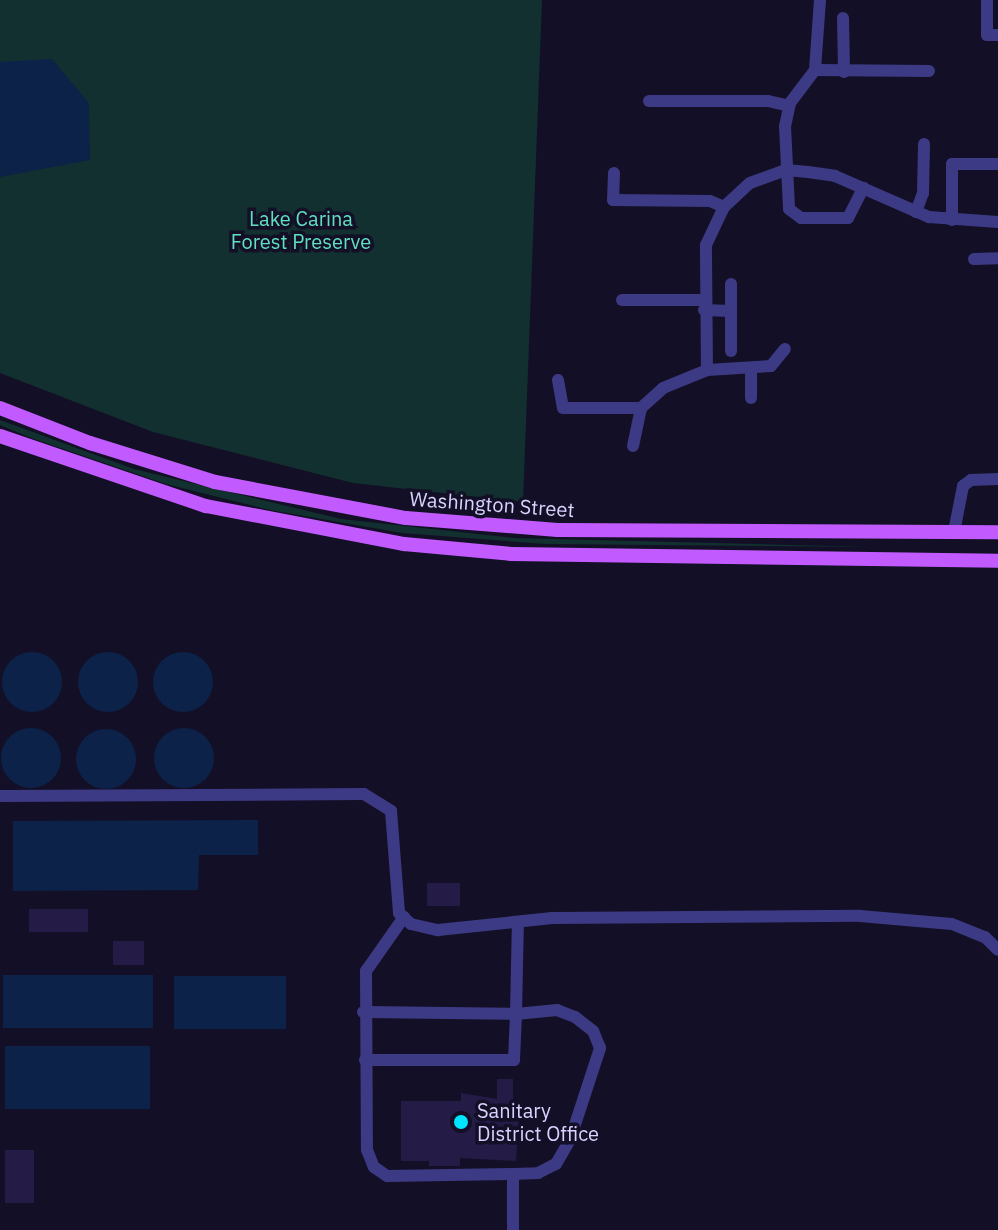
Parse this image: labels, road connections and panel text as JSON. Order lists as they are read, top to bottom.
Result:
{
  "streets": {
    "main road": ["Washington Street"]
  },
  "parks": ["Lake Carina Forest Preserve"],
  "places": ["Sanitary District Office"]
}
